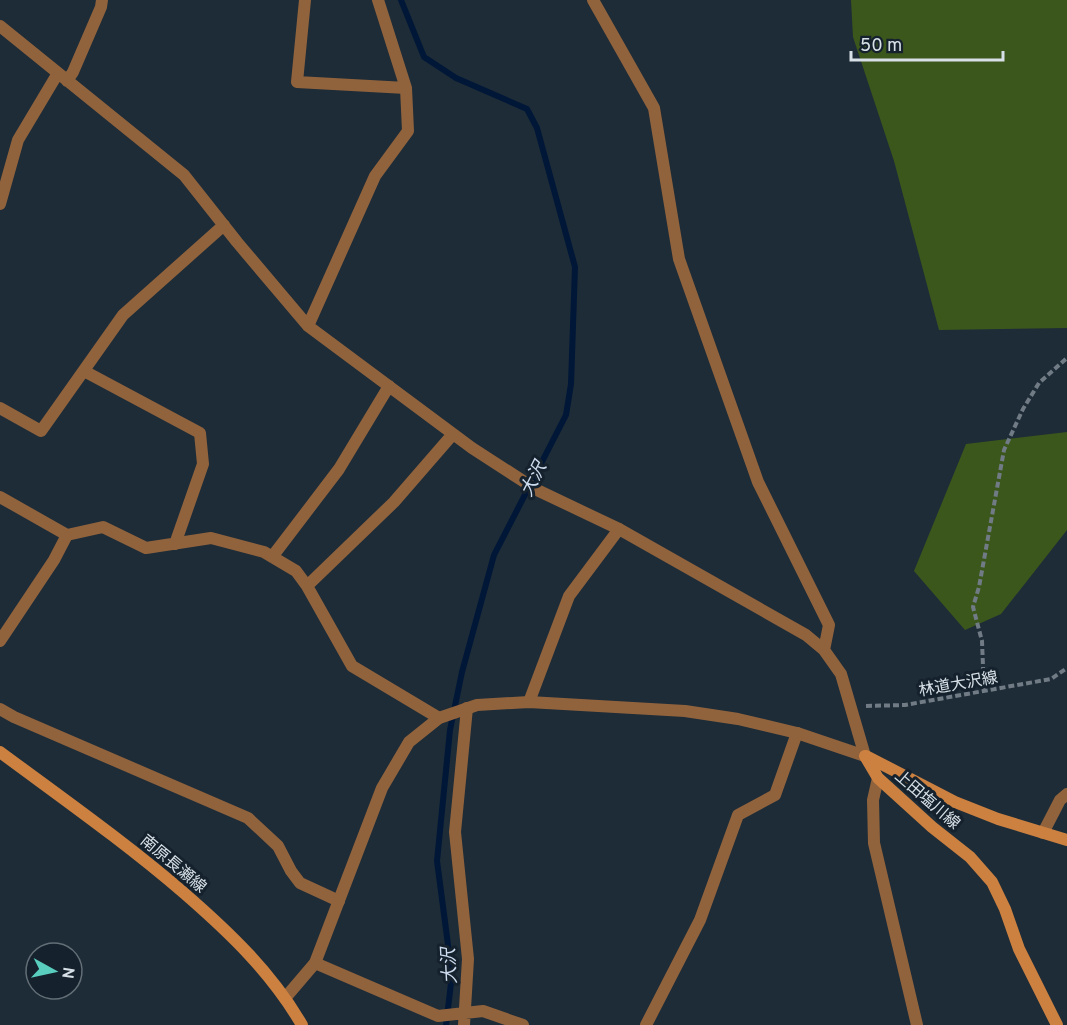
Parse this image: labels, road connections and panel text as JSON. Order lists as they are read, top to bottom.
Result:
{
  "streets": {
    "main road": ["上田塩川線", "南原長瀬線"],
    "path": ["林道大沢線"]
  },
  "water": ["大沢"],
  "scale_bar": "50 m",
  "north": "right"
}
